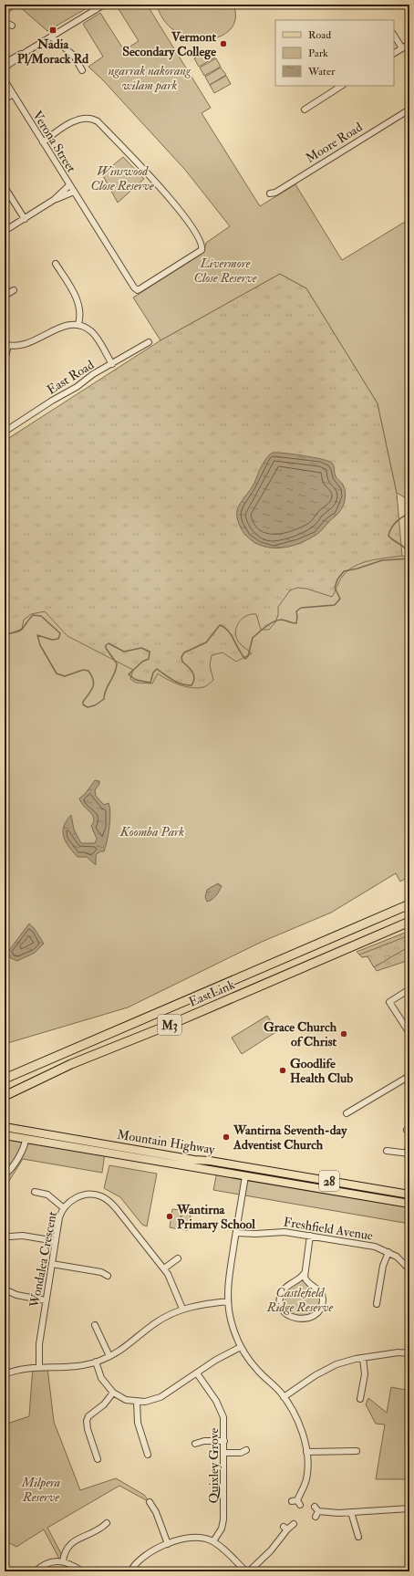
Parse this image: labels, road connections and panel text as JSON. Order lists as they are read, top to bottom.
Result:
{
  "streets": {
    "highway": ["EastLink", "M3"],
    "main road": ["Mountain Highway", "28"],
    "street": [
      "Verona Street",
      "Moore Road",
      "East Road",
      "Freshfield Avenue",
      "Wondalea Crescent",
      "Quixley Grove"
    ]
  },
  "parks": [
    "ngarrak nakorang wilam park",
    "Winswood Close Reserve",
    "Livermore Close Reserve",
    "Koomba Park",
    "Castlefield Ridge Reserve",
    "Milpera Reserve"
  ],
  "places": {
    "transit": ["Nadia Pl/Morack Rd"],
    "other": [
      "Vermont Secondary College",
      "Grace Church of Christ",
      "Goodlife Health Club",
      "Wantirna Seventh-day Adventist Church",
      "Wantirna Primary School"
    ]
  },
  "legend": ["Road", "Park", "Water"]
}
